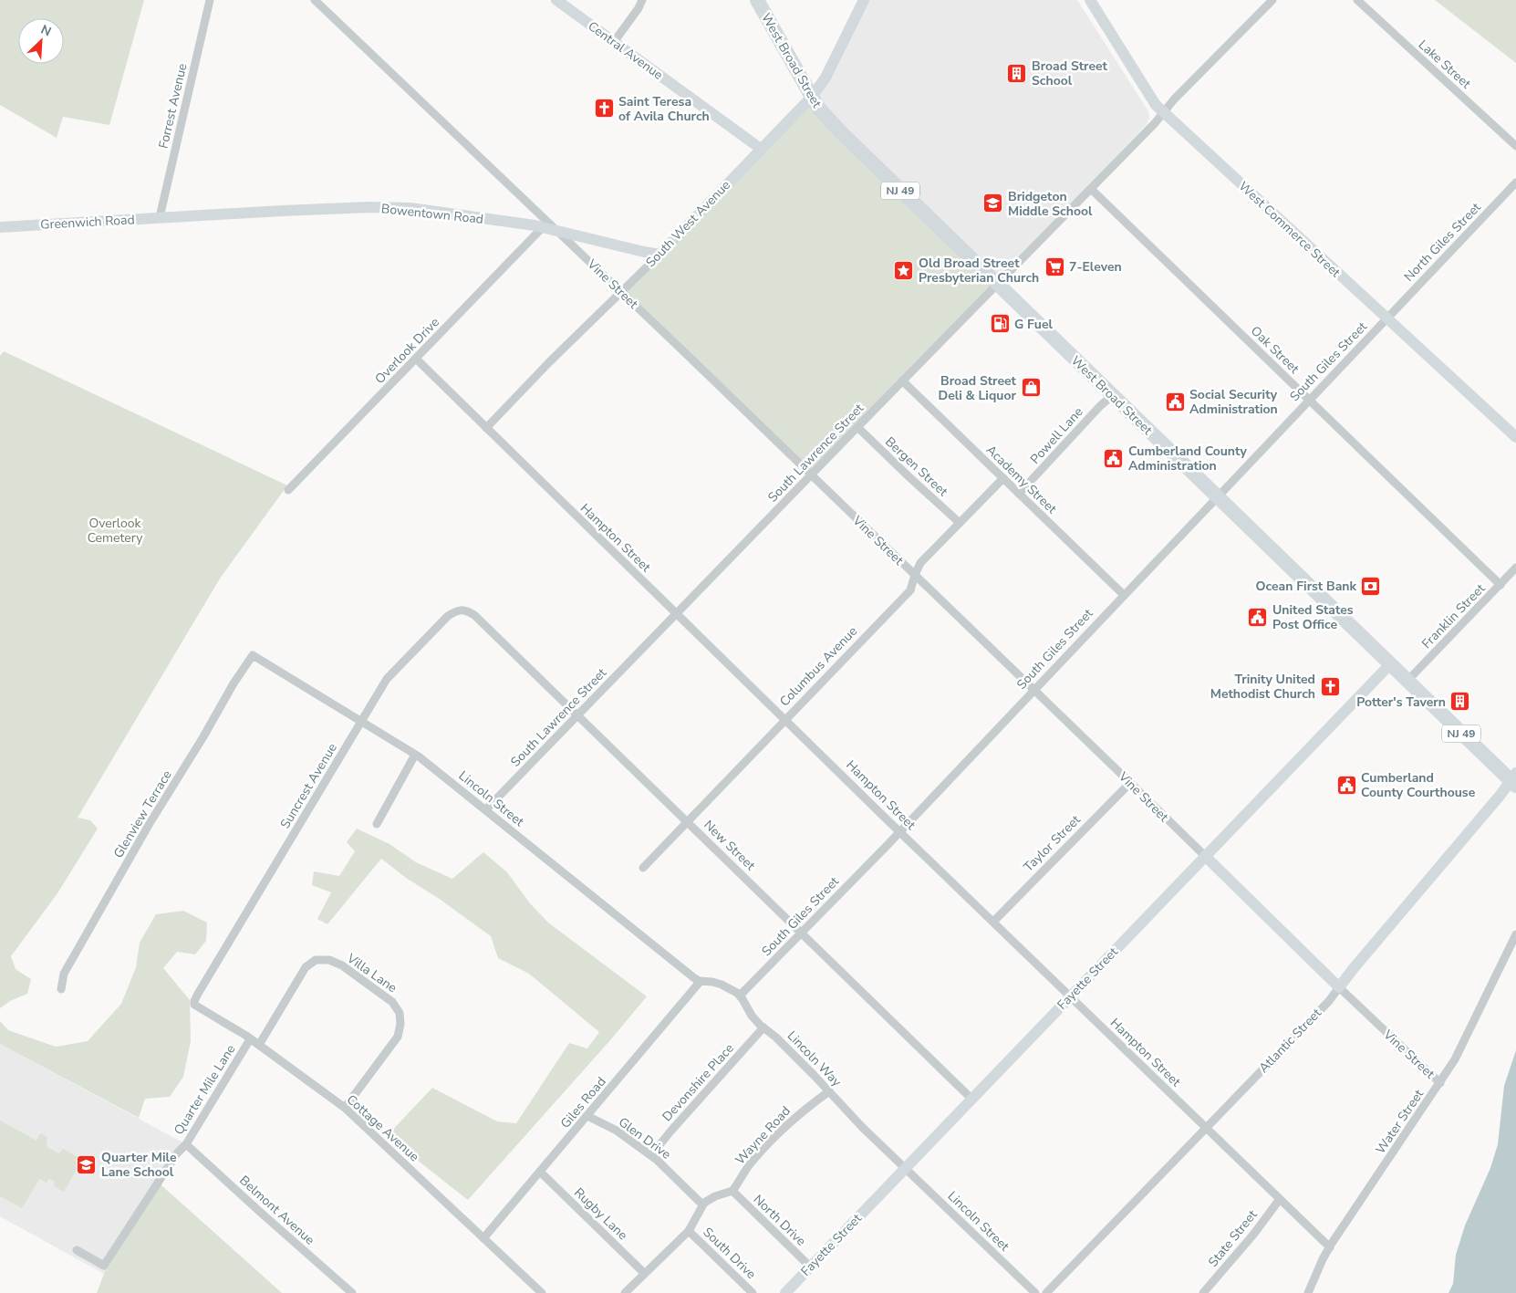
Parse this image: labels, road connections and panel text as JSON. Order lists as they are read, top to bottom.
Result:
{
  "streets": {
    "highway": ["West Broad Street", "NJ 49"],
    "main road": [
      "Central Avenue",
      "Bowentown Road",
      "Greenwich Road",
      "South West Avenue",
      "West Commerce Street",
      "Vine Street",
      "Fayette Street",
      "Atlantic Street"
    ],
    "street": [
      "Lake Street",
      "Forrest Avenue",
      "North Giles Street",
      "Oak Street",
      "Overlook Drive",
      "South Giles Street",
      "Powell Lane",
      "South Lawrence Street",
      "Bergen Street",
      "Academy Street",
      "Hampton Street",
      "Franklin Street",
      "Columbus Avenue",
      "Suncrest Avenue",
      "Lincoln Street",
      "Glenview Terrace",
      "Taylor Street",
      "New Street",
      "Villa Lane",
      "Lincoln Way",
      "Devonshire Place",
      "Quarter Mile Lane",
      "Giles Road",
      "Water Street",
      "Cottage Avenue",
      "Wayne Road",
      "Glen Drive",
      "Belmont Avenue",
      "Rugby Lane",
      "North Drive",
      "State Street",
      "South Drive"
    ]
  },
  "crossings": [
    ["Central Avenue", "South West Avenue"],
    ["West Broad Street", "South West Avenue"],
    ["West Broad Street", "South Giles Street"],
    ["West Broad Street", "Powell Lane"],
    ["West Broad Street", "South Lawrence Street"],
    ["West Broad Street", "Franklin Street"],
    ["West Broad Street", "Fayette Street"],
    ["West Broad Street", "Atlantic Street"],
    ["Forrest Avenue", "Greenwich Road"],
    ["Bowentown Road", "Greenwich Road"],
    ["Bowentown Road", "South West Avenue"],
    ["Bowentown Road", "Vine Street"],
    ["Bowentown Road", "Overlook Drive"],
    ["South West Avenue", "Vine Street"],
    ["South West Avenue", "Hampton Street"],
    ["West Commerce Street", "North Giles Street"],
    ["West Commerce Street", "South Giles Street"],
    ["West Commerce Street", "South Lawrence Street"],
    ["North Giles Street", "South Giles Street"],
    ["Vine Street", "South Giles Street"],
    ["Vine Street", "South Lawrence Street"],
    ["Vine Street", "Columbus Avenue"],
    ["Vine Street", "Taylor Street"],
    ["Vine Street", "Fayette Street"],
    ["Vine Street", "Atlantic Street"],
    ["Vine Street", "Water Street"],
    ["Oak Street", "South Giles Street"],
    ["Oak Street", "South Lawrence Street"],
    ["Oak Street", "Franklin Street"],
    ["Overlook Drive", "Hampton Street"],
    ["South Giles Street", "Academy Street"],
    ["South Giles Street", "Hampton Street"],
    ["South Giles Street", "New Street"],
    ["South Giles Street", "Lincoln Way"],
    ["Powell Lane", "Academy Street"],
    ["South Lawrence Street", "Bergen Street"],
    ["South Lawrence Street", "Academy Street"],
    ["South Lawrence Street", "Hampton Street"],
    ["South Lawrence Street", "Lincoln Street"],
    ["South Lawrence Street", "New Street"],
    ["Bergen Street", "Columbus Avenue"],
    ["Academy Street", "Columbus Avenue"],
    ["Hampton Street", "Columbus Avenue"],
    ["Hampton Street", "Taylor Street"],
    ["Hampton Street", "Fayette Street"],
    ["Hampton Street", "Atlantic Street"],
    ["Hampton Street", "Water Street"],
    ["Hampton Street", "State Street"],
    ["Columbus Avenue", "New Street"],
    ["Suncrest Avenue", "Lincoln Street"],
    ["Suncrest Avenue", "New Street"],
    ["Suncrest Avenue", "Cottage Avenue"],
    ["Lincoln Street", "Glenview Terrace"],
    ["Lincoln Street", "Fayette Street"],
    ["Lincoln Street", "Lincoln Way"],
    ["Lincoln Street", "Giles Road"],
    ["New Street", "Fayette Street"],
    ["Villa Lane", "Cottage Avenue"],
    ["Fayette Street", "Lincoln Way"],
    ["Fayette Street", "North Drive"],
    ["Lincoln Way", "Devonshire Place"],
    ["Lincoln Way", "Giles Road"],
    ["Lincoln Way", "Wayne Road"],
    ["Devonshire Place", "Glen Drive"],
    ["Quarter Mile Lane", "Cottage Avenue"],
    ["Quarter Mile Lane", "Belmont Avenue"],
    ["Giles Road", "Cottage Avenue"],
    ["Giles Road", "Glen Drive"],
    ["Giles Road", "Rugby Lane"],
    ["Wayne Road", "North Drive"]
  ],
  "parks": ["Overlook Cemetery"],
  "places": {
    "building": ["Broad Street School", "Potter's Tavern"],
    "church": ["Saint Teresa of Avila Church", "Trinity United Methodist Church"],
    "school or university": ["Bridgeton Middle School", "Quarter Mile Lane School"],
    "supermarket": ["7-Eleven"],
    "place": ["Old Broad Street Presbyterian Church"],
    "fuel station": ["G Fuel"],
    "shop": ["Broad Street Deli & Liquor"],
    "public building": [
      "Social Security Administration",
      "Cumberland County Administration",
      "United States Post Office",
      "Cumberland County Courthouse"
    ],
    "bank": ["Ocean First Bank"]
  },
  "north": "top right"
}
